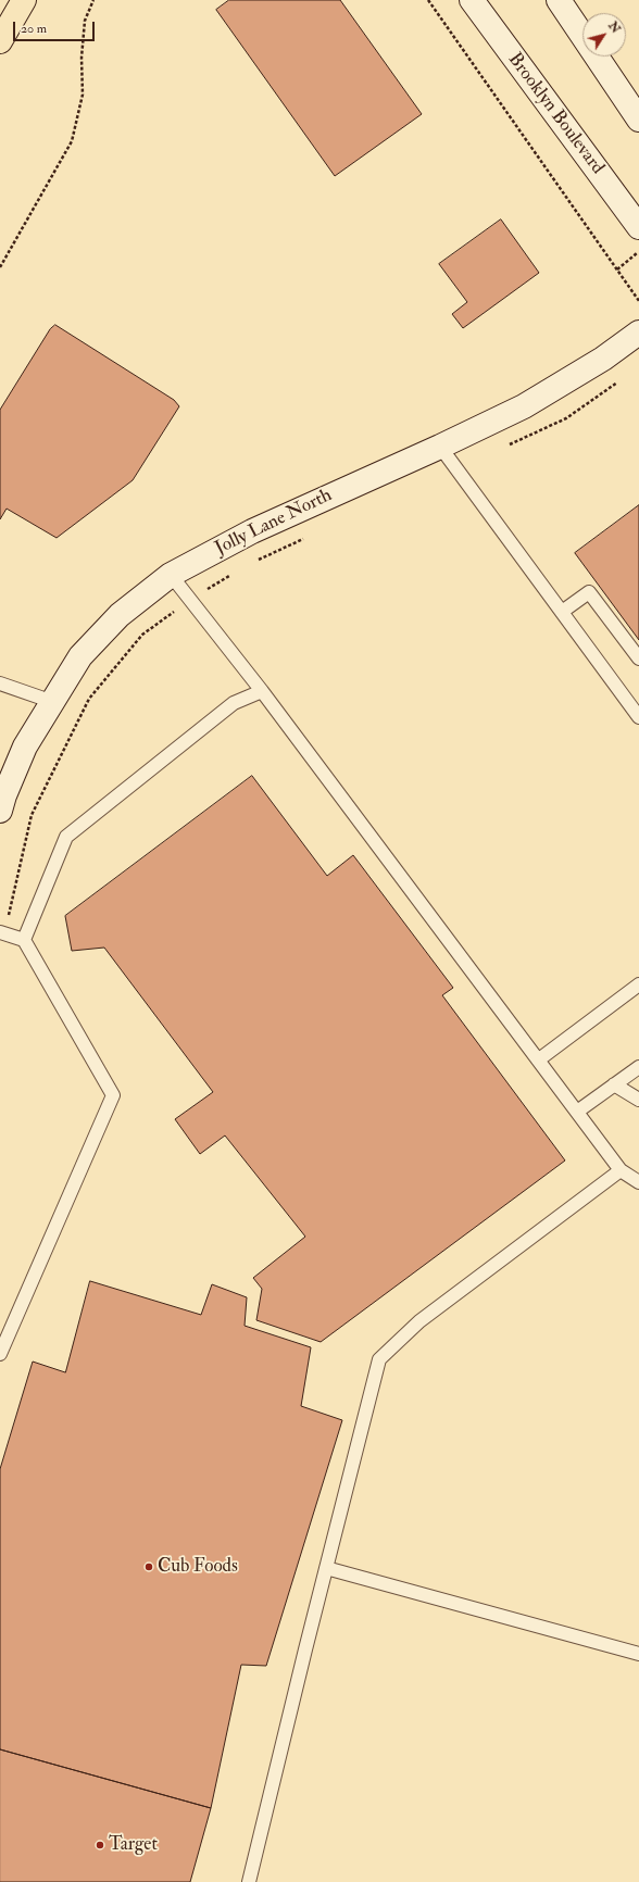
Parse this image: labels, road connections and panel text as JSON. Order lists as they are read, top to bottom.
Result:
{
  "streets": {
    "street": ["Brooklyn Boulevard", "Jolly Lane North"]
  },
  "places": ["Cub Foods", "Target"],
  "scale_bar": "20 m",
  "north": "top right"
}
